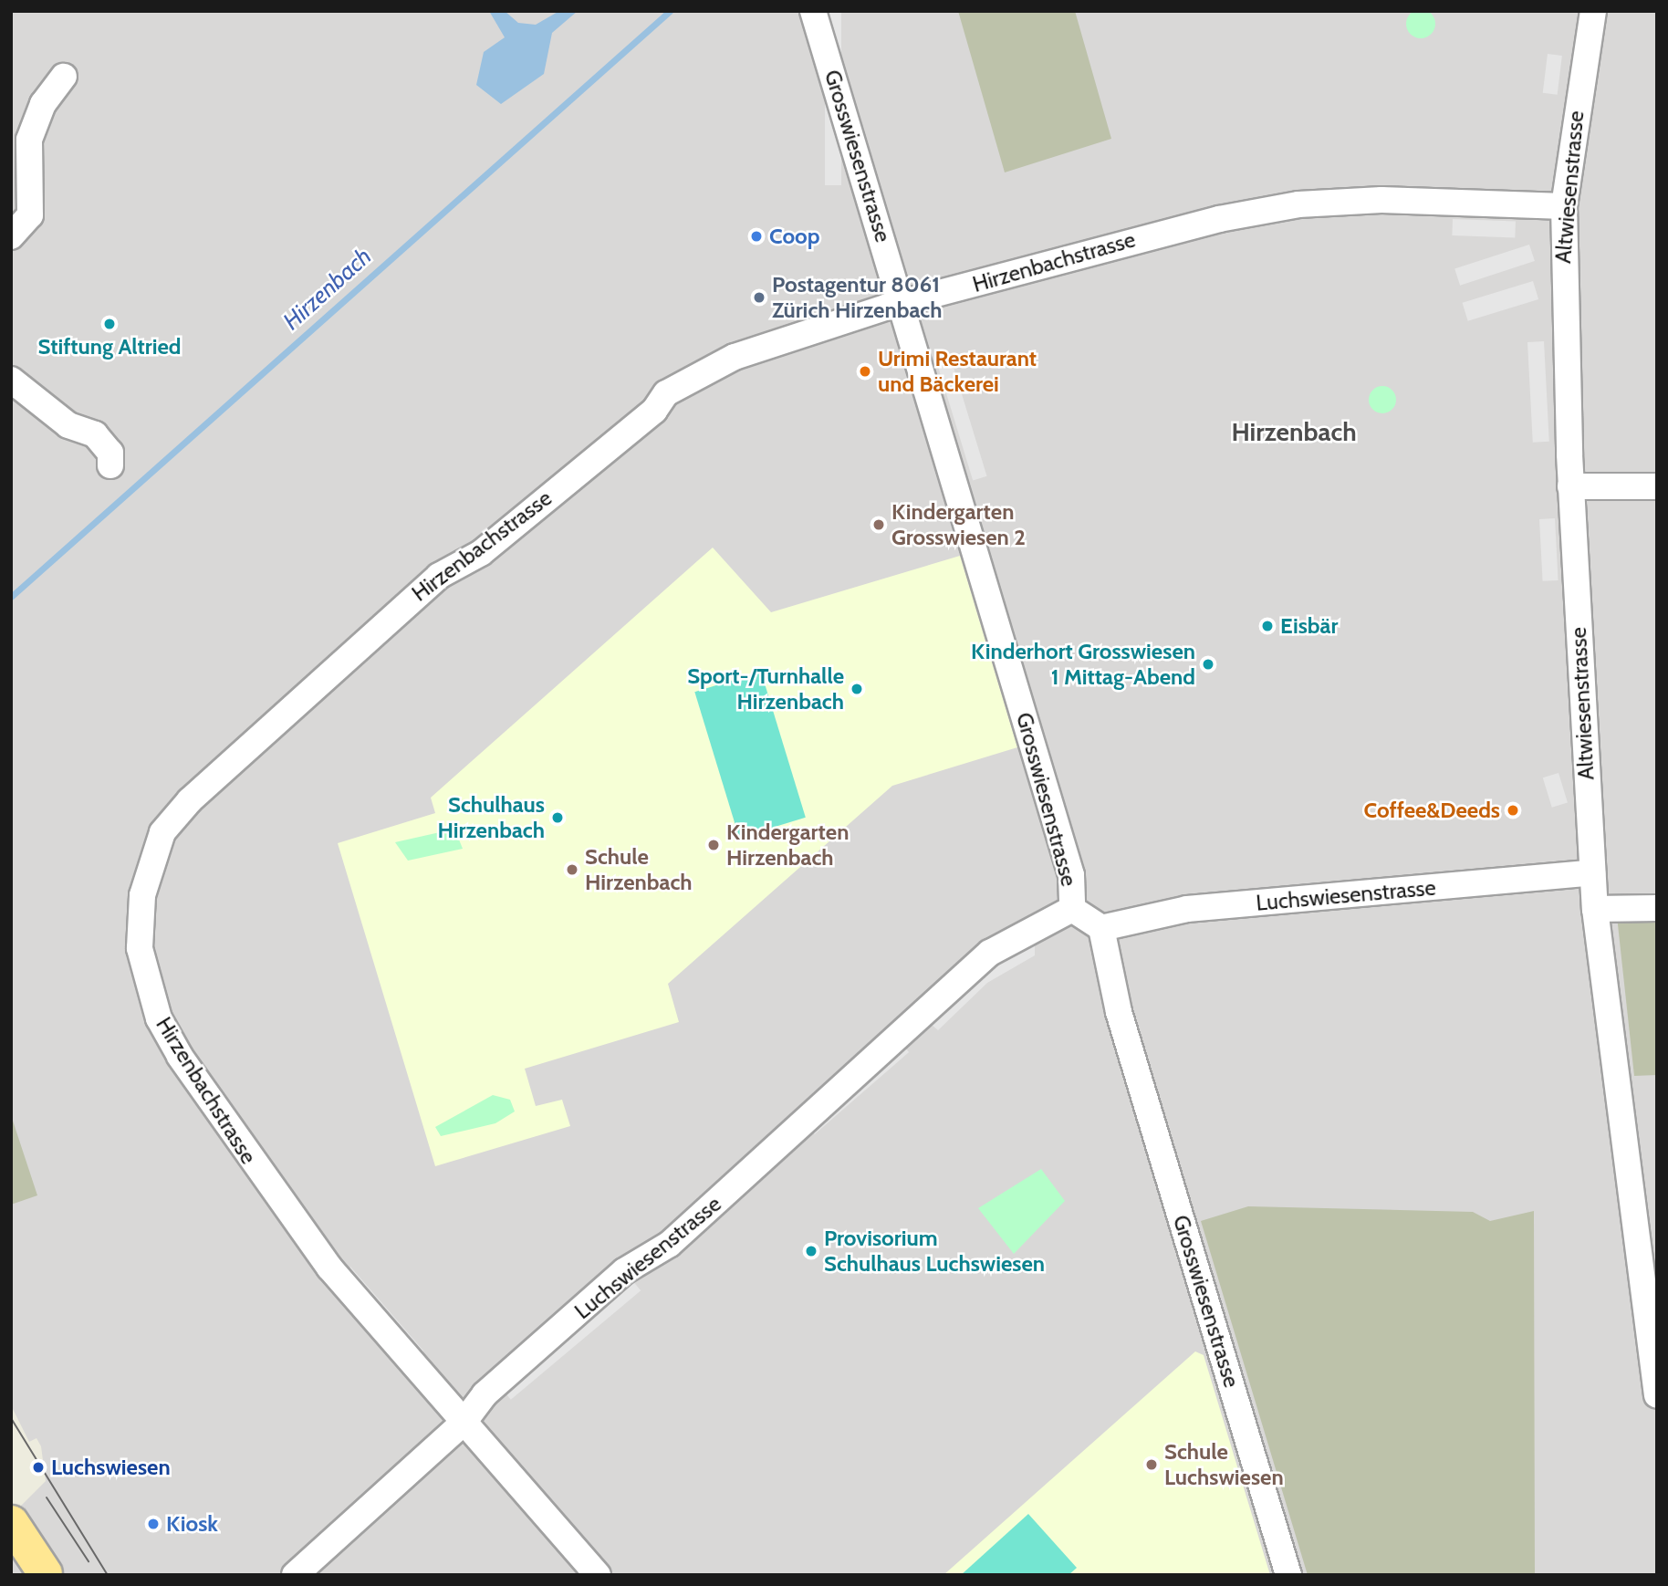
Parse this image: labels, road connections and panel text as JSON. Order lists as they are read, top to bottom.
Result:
{
  "streets": {
    "street": [
      "Grosswiesenstrasse",
      "Altwiesenstrasse",
      "Hirzenbachstrasse",
      "Luchswiesenstrasse"
    ]
  },
  "crossings": [
    ["Grosswiesenstrasse", "Hirzenbachstrasse"],
    ["Grosswiesenstrasse", "Luchswiesenstrasse"],
    ["Altwiesenstrasse", "Hirzenbachstrasse"],
    ["Altwiesenstrasse", "Luchswiesenstrasse"],
    ["Hirzenbachstrasse", "Luchswiesenstrasse"]
  ],
  "districts": ["Hirzenbach"],
  "water": ["Hirzenbach"],
  "places": [
    "Coop",
    "Postagentur 8061 Zürich Hirzenbach",
    "Stiftung Altried",
    "Urimi Restaurant und Bäckerei",
    "Kindergarten Grosswiesen 2",
    "Eisbär",
    "Kinderhort Grosswiesen 1 Mittag-Abend",
    "Sport-/Turnhalle Hirzenbach",
    "Coffee&Deeds",
    "Schulhaus Hirzenbach",
    "Kindergarten Hirzenbach",
    "Schule Hirzenbach",
    "Provisorium Schulhaus Luchswiesen",
    "Schule Luchswiesen",
    "Luchswiesen",
    "Kiosk"
  ]
}
